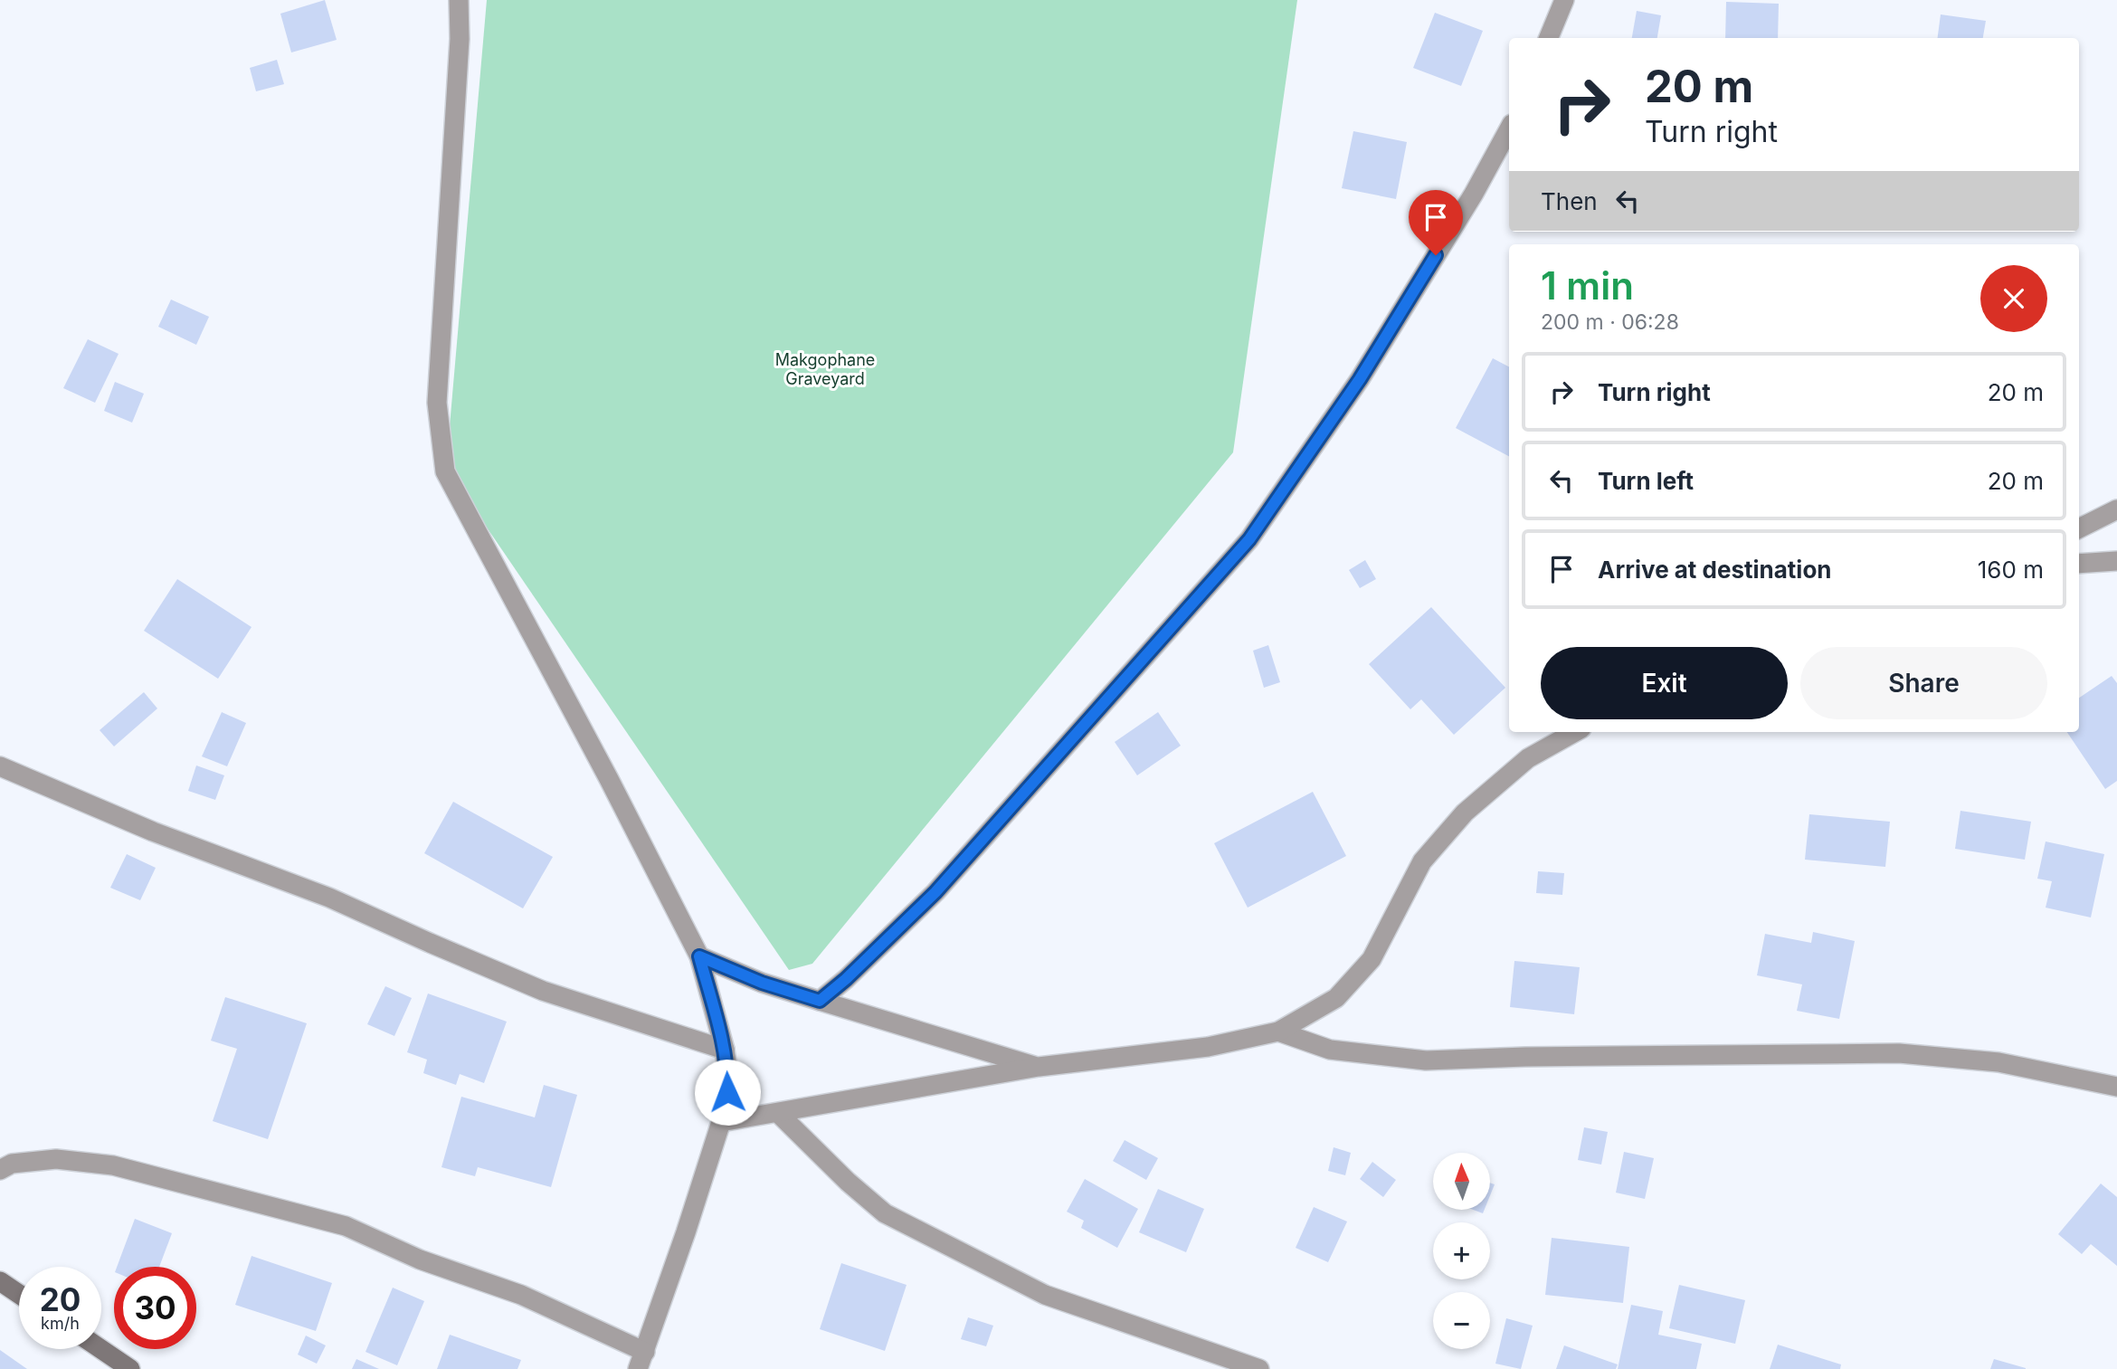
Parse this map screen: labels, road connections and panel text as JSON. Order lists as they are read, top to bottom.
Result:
{
  "parks": ["Makgophane Graveyard"],
  "north": "top",
  "page": {
    "turn": ["20 m", "Turn right"],
    "then": "Then",
    "heading": ["1 min", "200 m · 06:28"],
    "list": [
      {
        "name": "Turn right",
        "value": "20 m"
      },
      {
        "name": "Turn left",
        "value": "20 m"
      },
      {
        "name": "Arrive at destination",
        "value": "160 m"
      }
    ],
    "buttons": ["Exit", "Share"],
    "map_buttons": ["+", "−"],
    "speed": "20 km/h",
    "limit": "30"
  }
}
